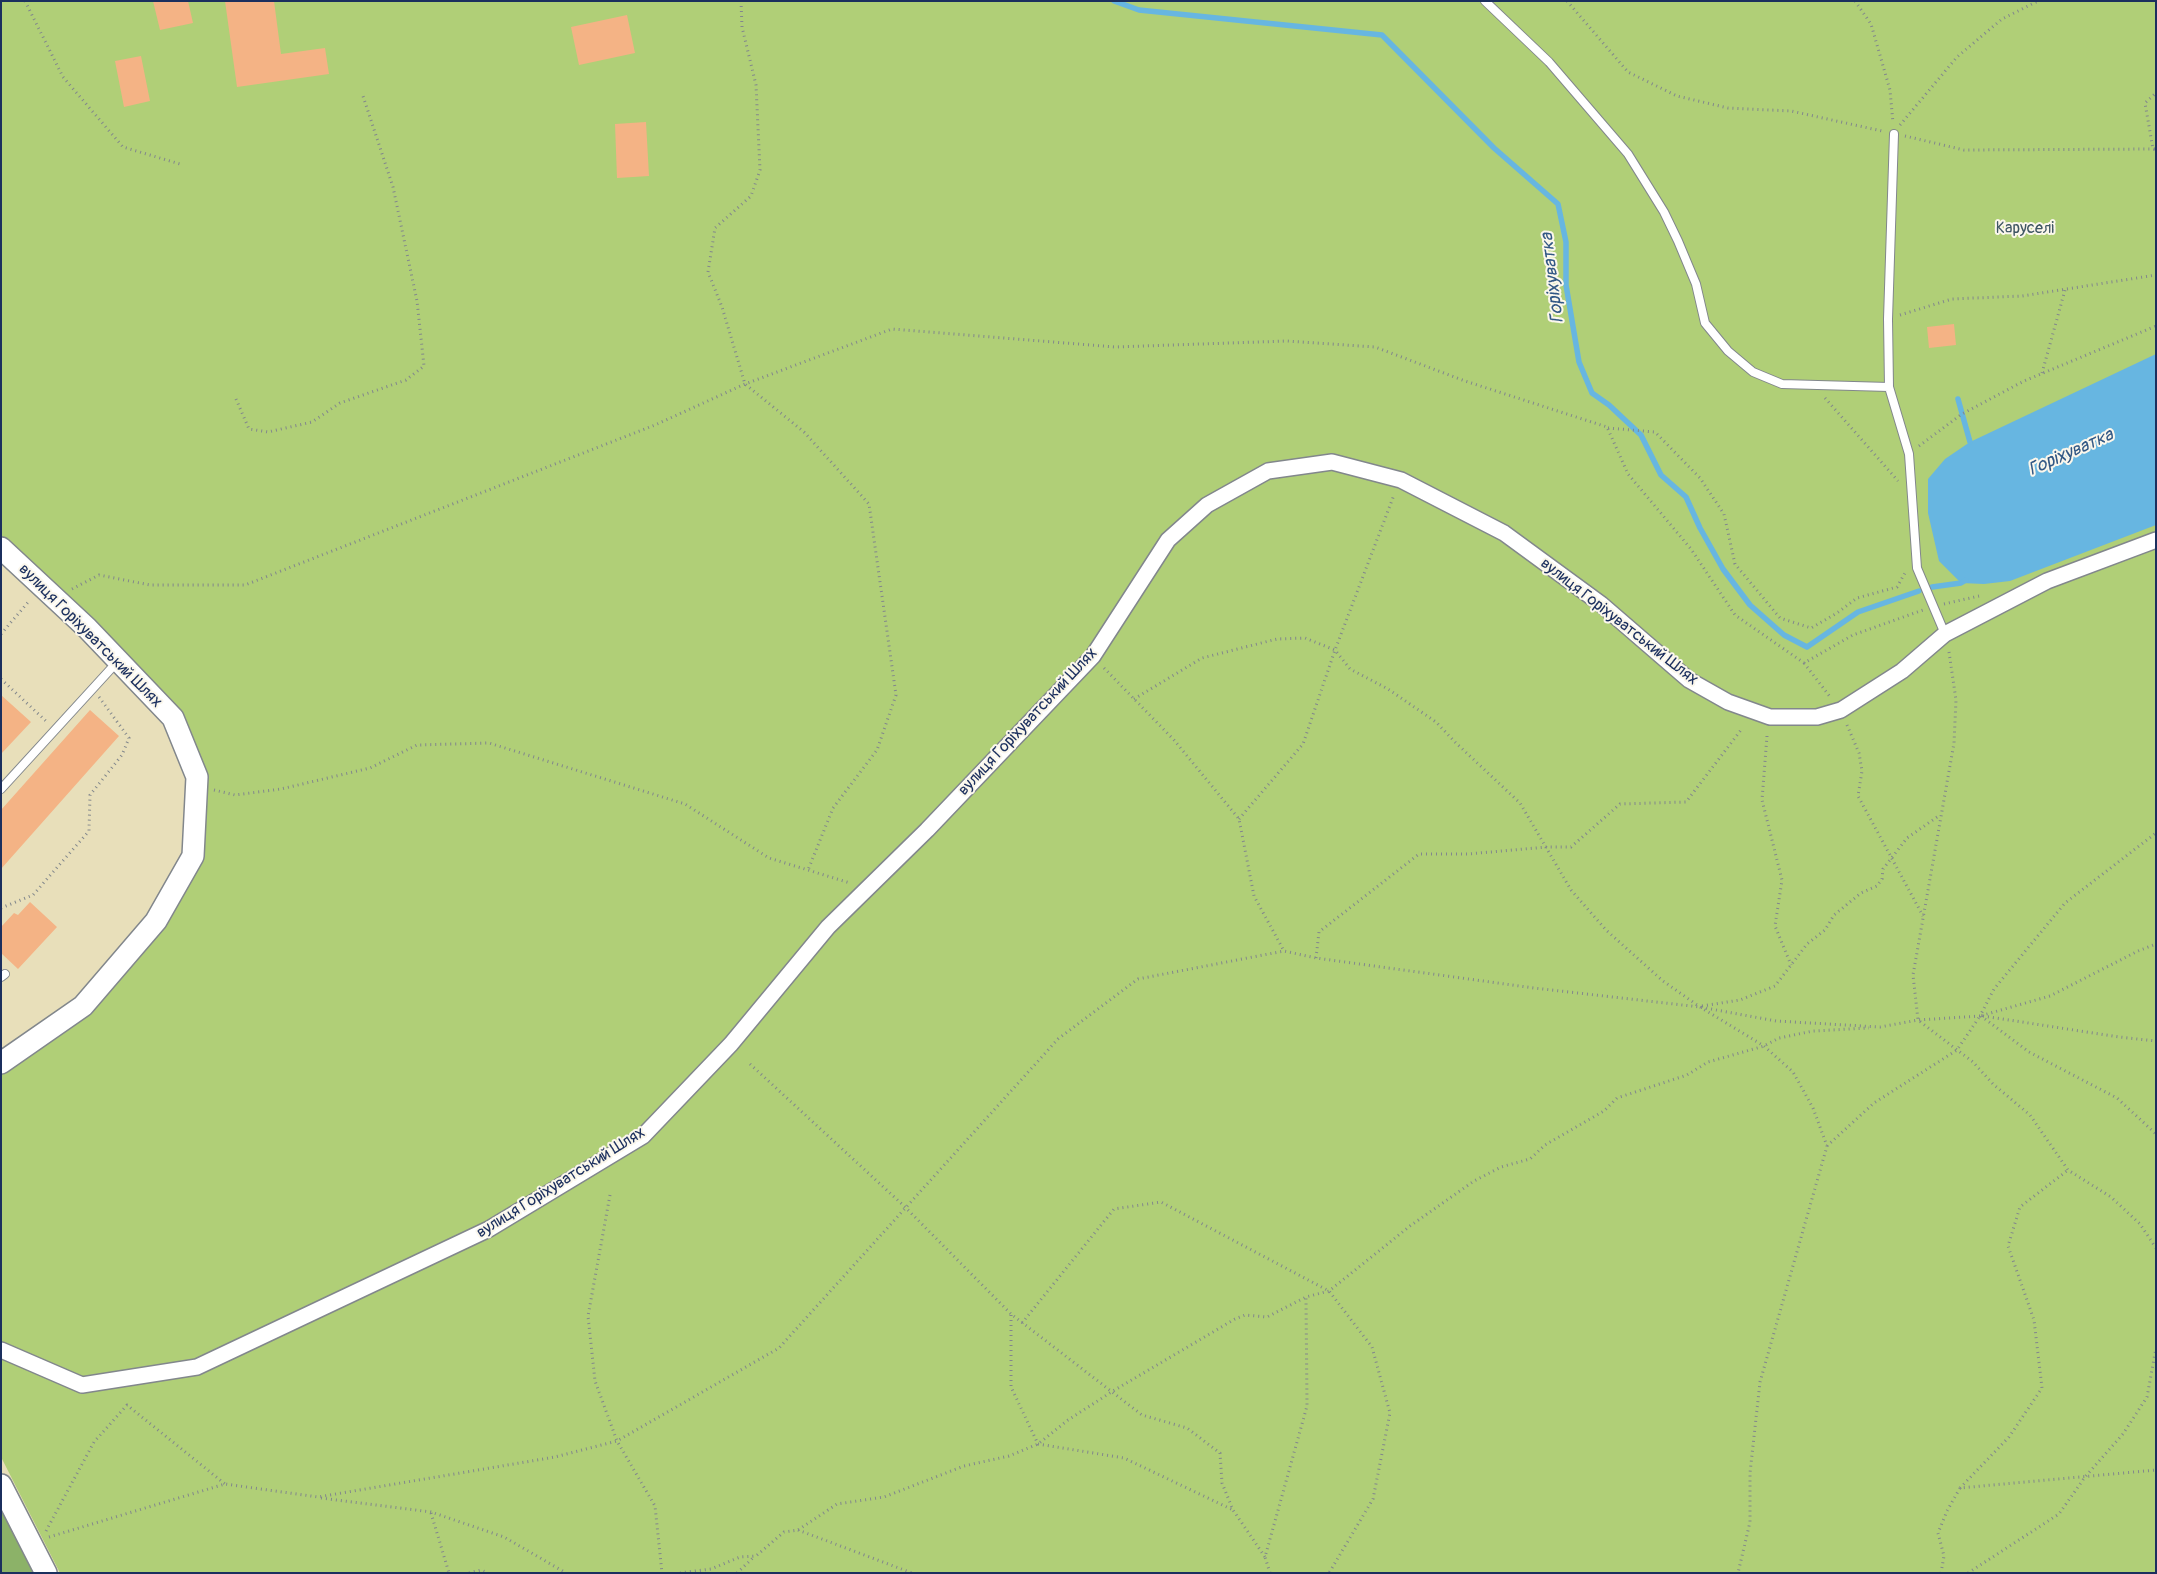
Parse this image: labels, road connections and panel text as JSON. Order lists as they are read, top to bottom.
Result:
{
  "streets": {
    "street": ["вулиця Горіхуватський Шлях"]
  },
  "water": ["Горіхуватка"],
  "parks": ["Каруселі"]
}
